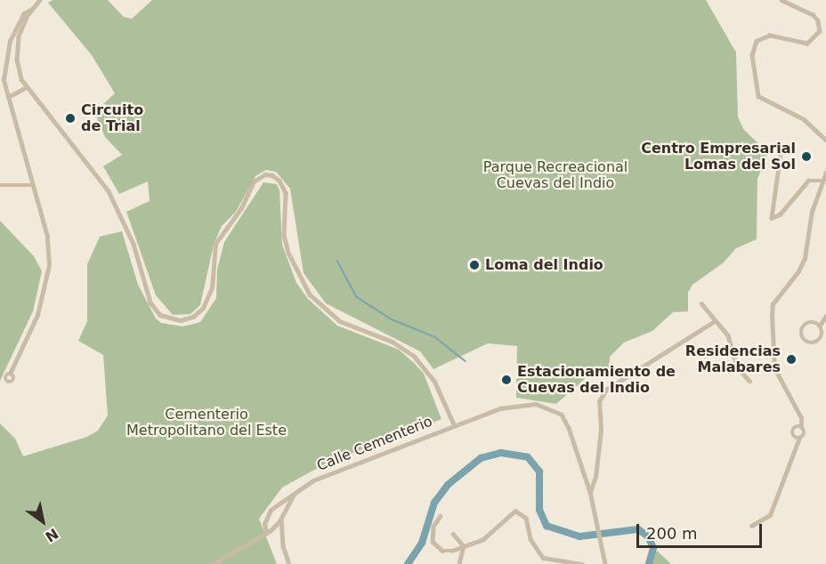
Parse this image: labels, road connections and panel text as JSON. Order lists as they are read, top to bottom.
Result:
{
  "streets": {
    "street": ["Calle Cementerio"]
  },
  "parks": ["Parque Recreacional Cuevas del Indio", "Cementerio Metropolitano del Este"],
  "places": [
    "Circuito de Trial",
    "Centro Empresarial Lomas del Sol",
    "Loma del Indio",
    "Residencias Malabares",
    "Estacionamiento de Cuevas del Indio"
  ],
  "scale_bar": "200 m",
  "north": "bottom right"
}
